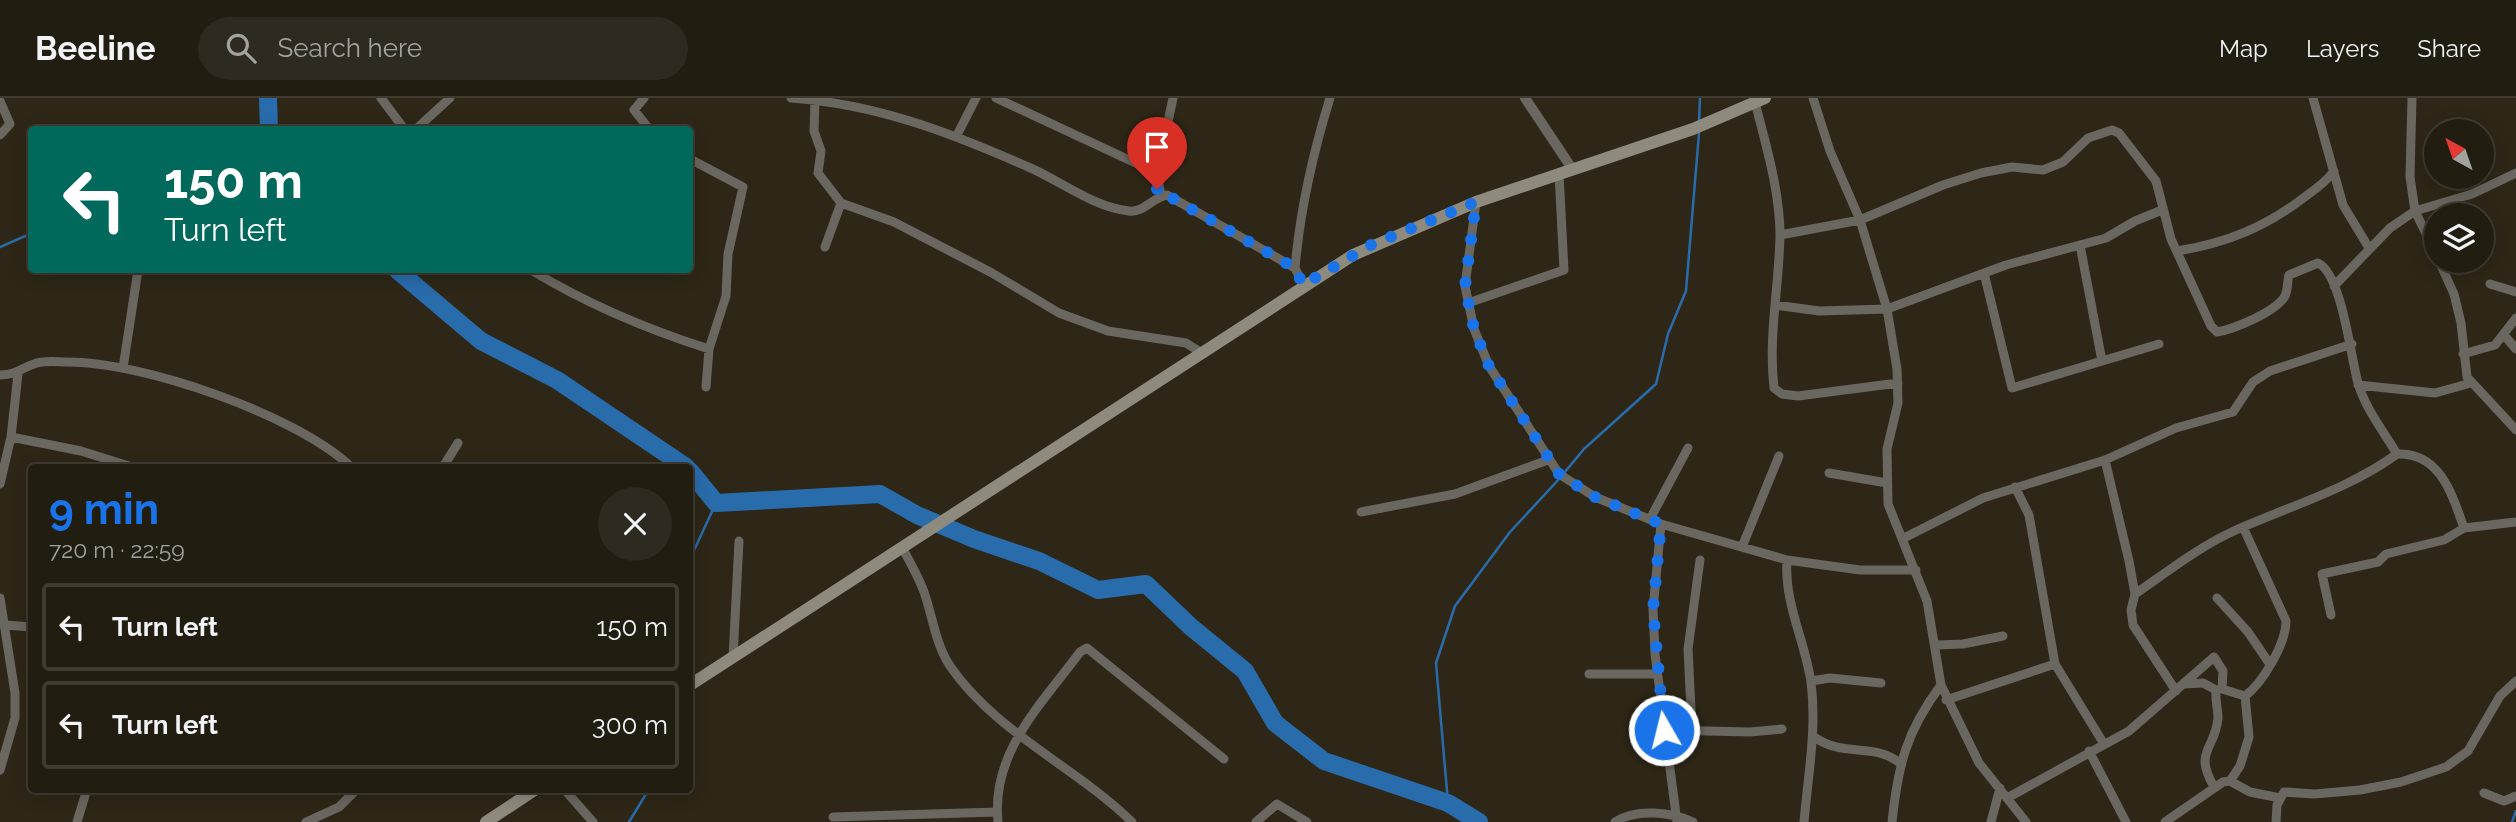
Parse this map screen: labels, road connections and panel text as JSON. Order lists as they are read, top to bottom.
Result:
{
  "north": "top left",
  "page": {
    "header": "Beeline",
    "search": "Search here",
    "nav": ["Map", "Layers", "Share"],
    "turn": ["150 m", "Turn left"],
    "heading": ["9 min", "720 m · 22:59"],
    "list": [
      {
        "name": "Turn left",
        "value": "150 m"
      },
      {
        "name": "Turn left",
        "value": "300 m"
      }
    ]
  }
}
